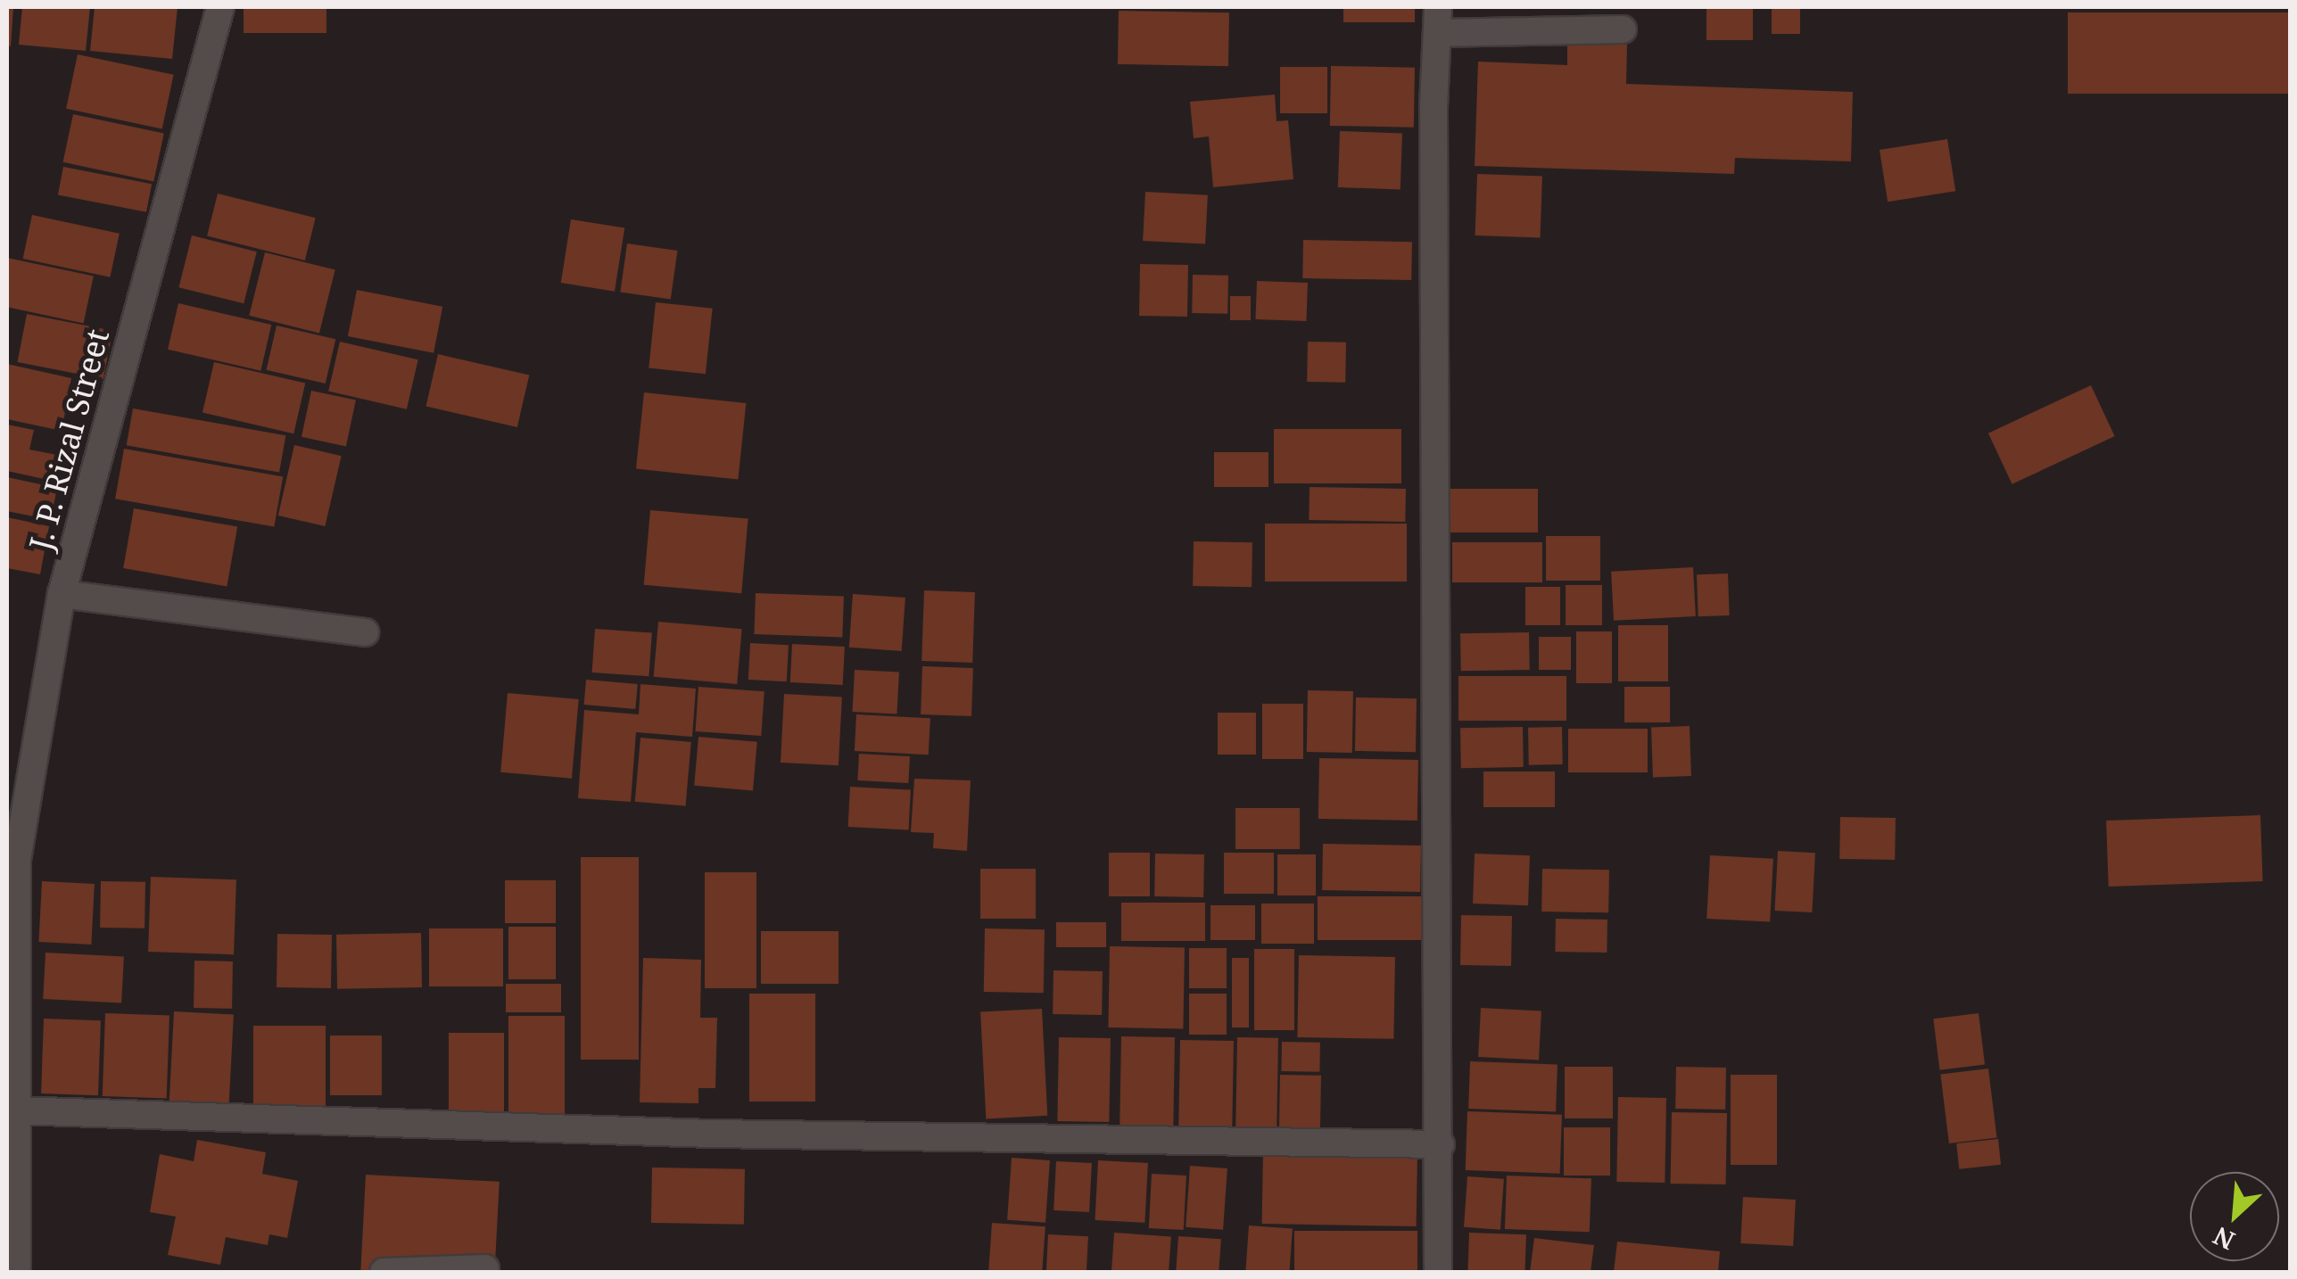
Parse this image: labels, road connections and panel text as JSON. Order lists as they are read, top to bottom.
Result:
{
  "streets": {
    "street": ["J. P. Rizal Street"]
  },
  "north": "bottom left"
}
